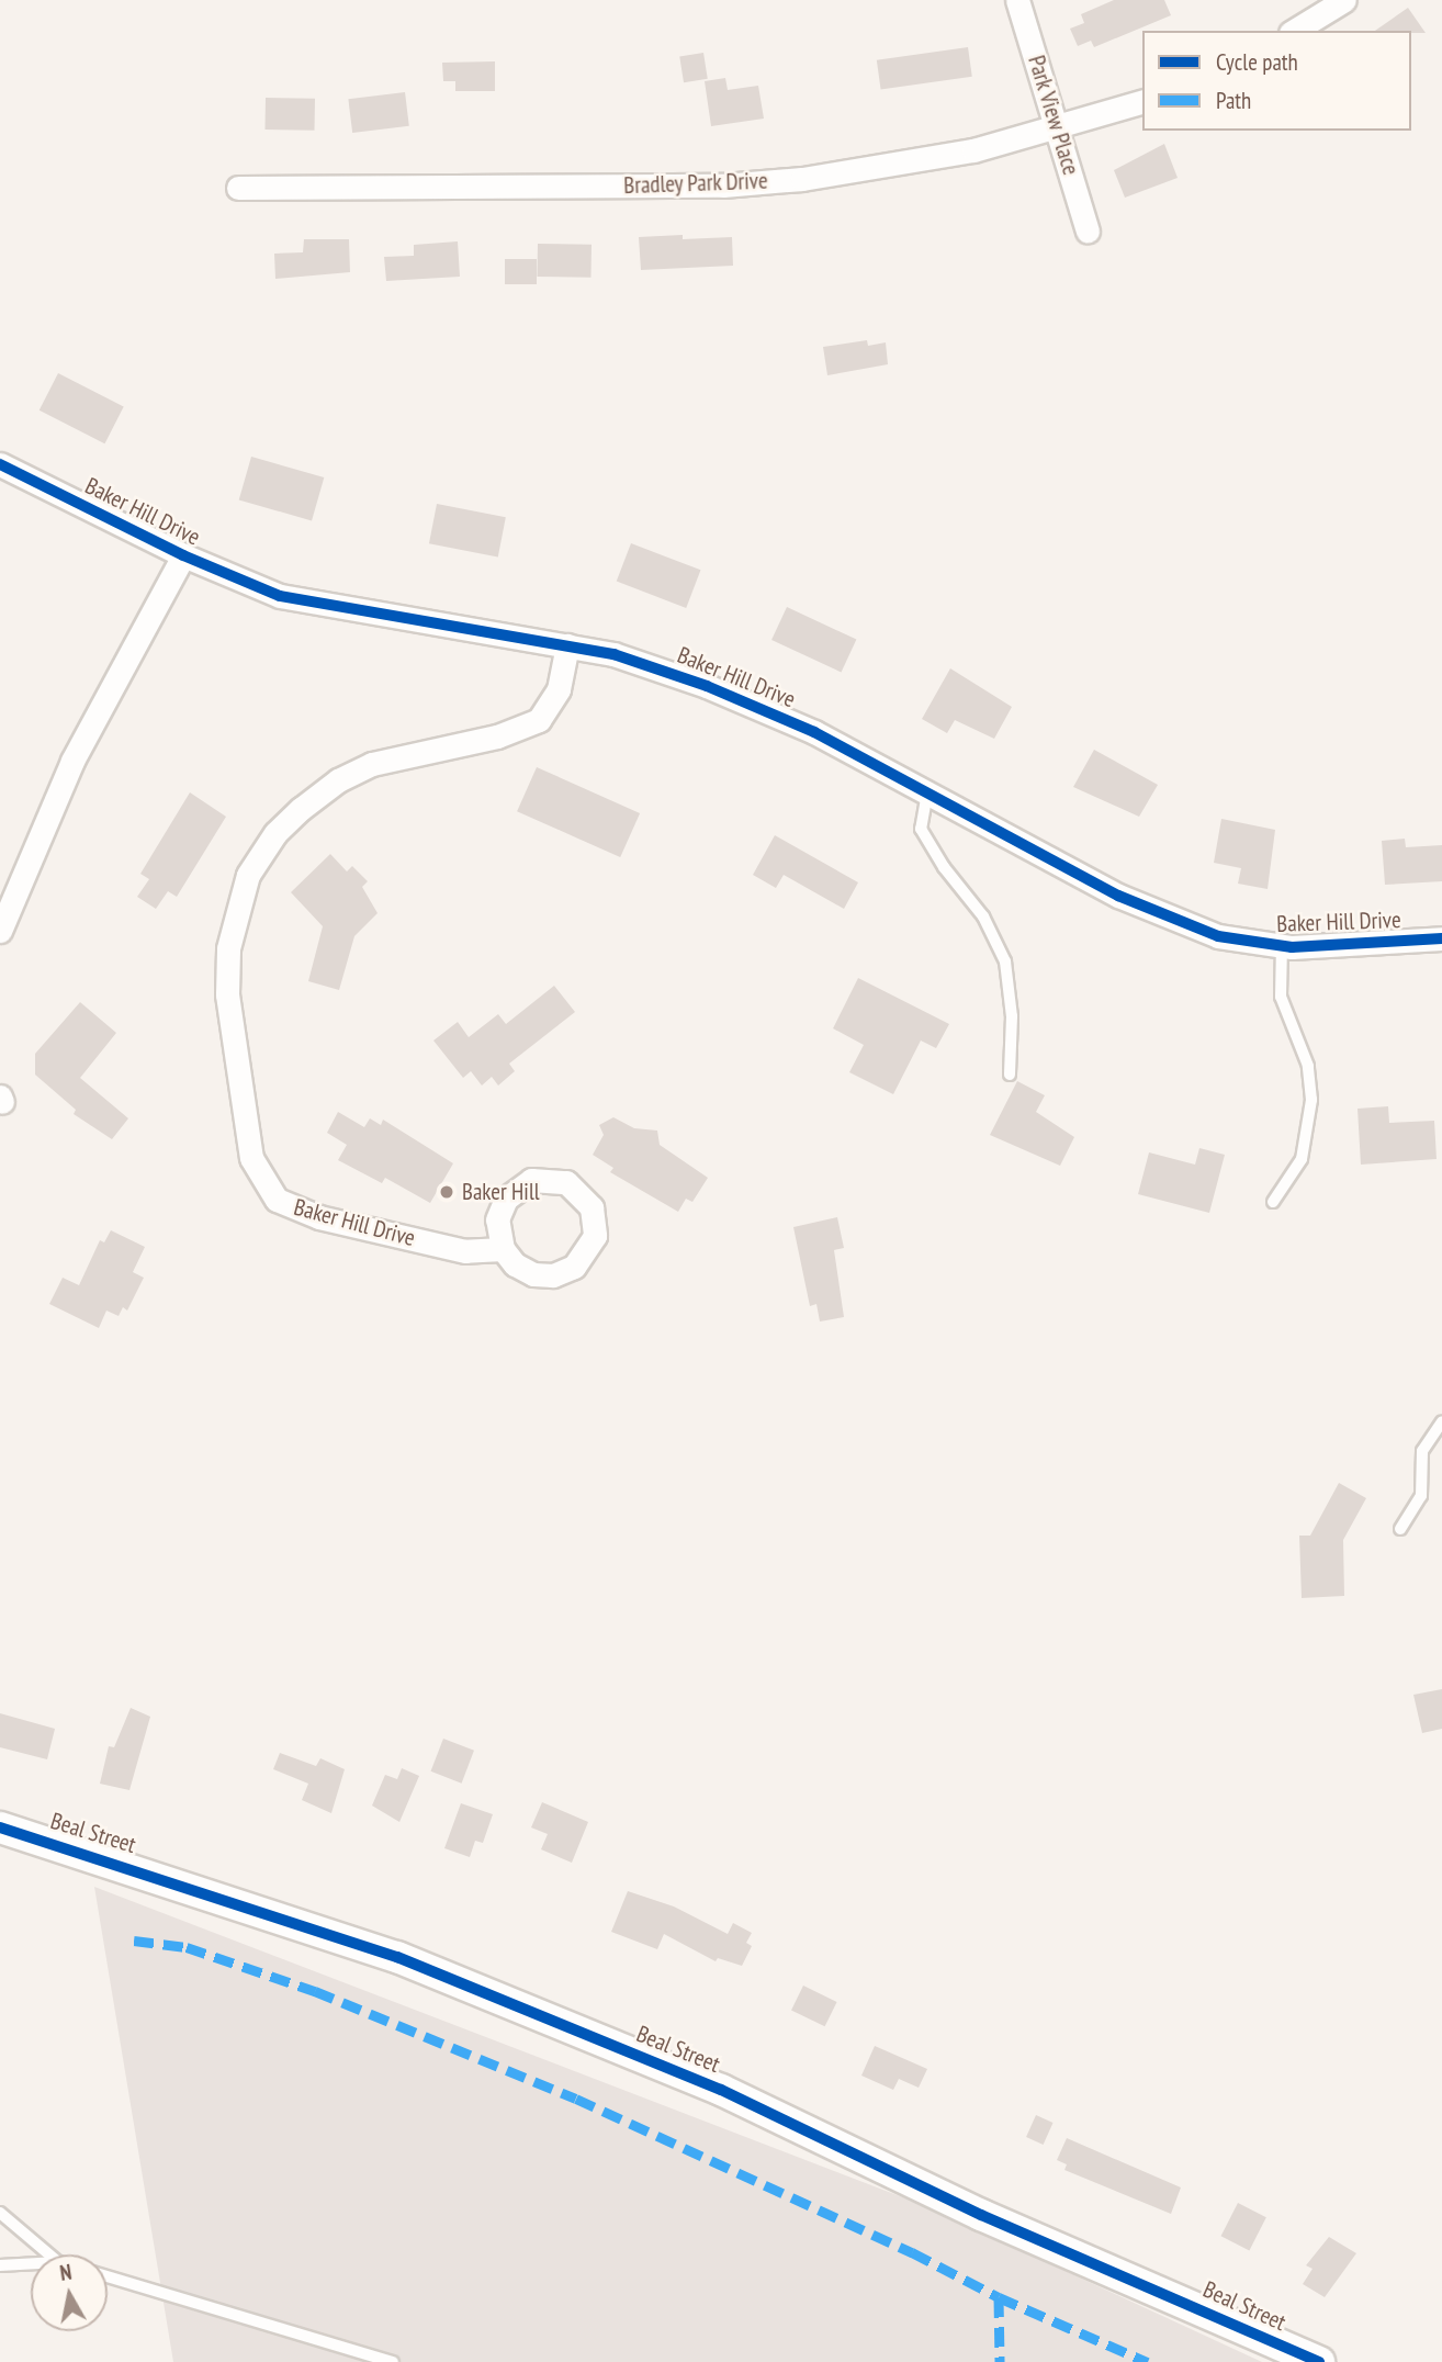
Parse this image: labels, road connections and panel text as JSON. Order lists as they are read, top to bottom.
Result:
{
  "streets": {
    "street": [
      "Park View Place",
      "Bradley Park Drive",
      "Baker Hill Drive",
      "Beal Street"
    ]
  },
  "crossings": [
    ["Park View Place", "Bradley Park Drive"]
  ],
  "places": ["Baker Hill"],
  "legend": ["Cycle path", "Path"],
  "north": "top"
}
